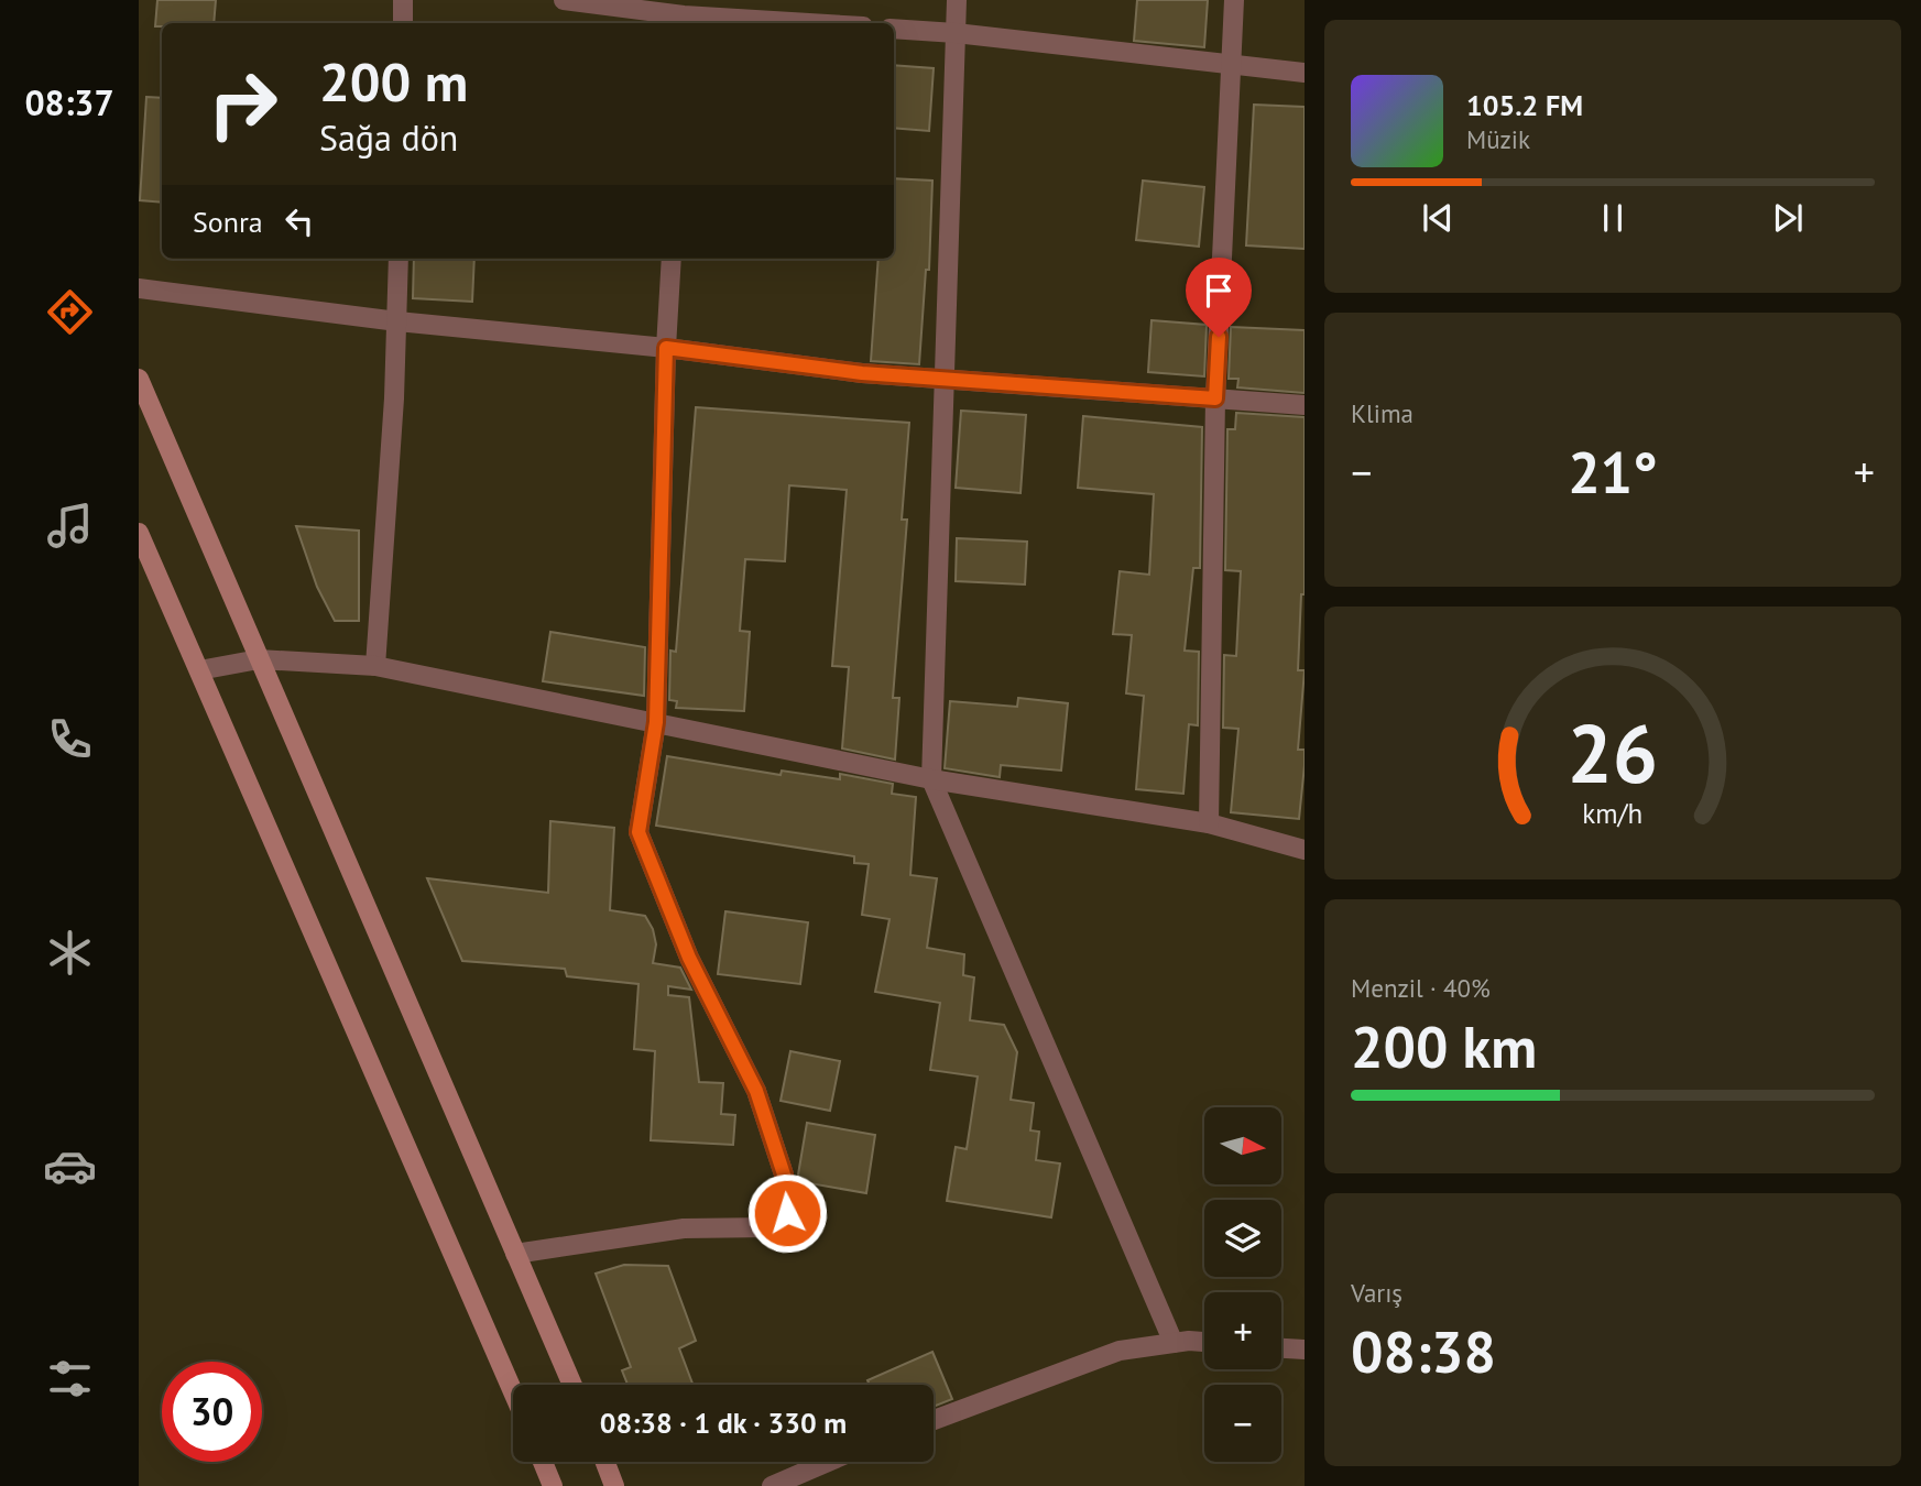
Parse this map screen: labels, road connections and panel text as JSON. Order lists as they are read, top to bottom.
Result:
{
  "north": "right",
  "page": {
    "tabs": "08:37",
    "turn": ["200 m", "Sağa dön"],
    "song": ["105.2 FM", "Müzik"],
    "then": "Sonra",
    "tile": [
      "Klima",
      ["Menzil · 40%", "200 km"],
      ["Varış", "08:38"]
    ],
    "heat": ["−", "21°", "+"],
    "map_buttons": ["+", "−"],
    "limit": "30",
    "trip": "08:38 · 1 dk · 330 m",
    "gauge": ["26", "km/h"]
  }
}
